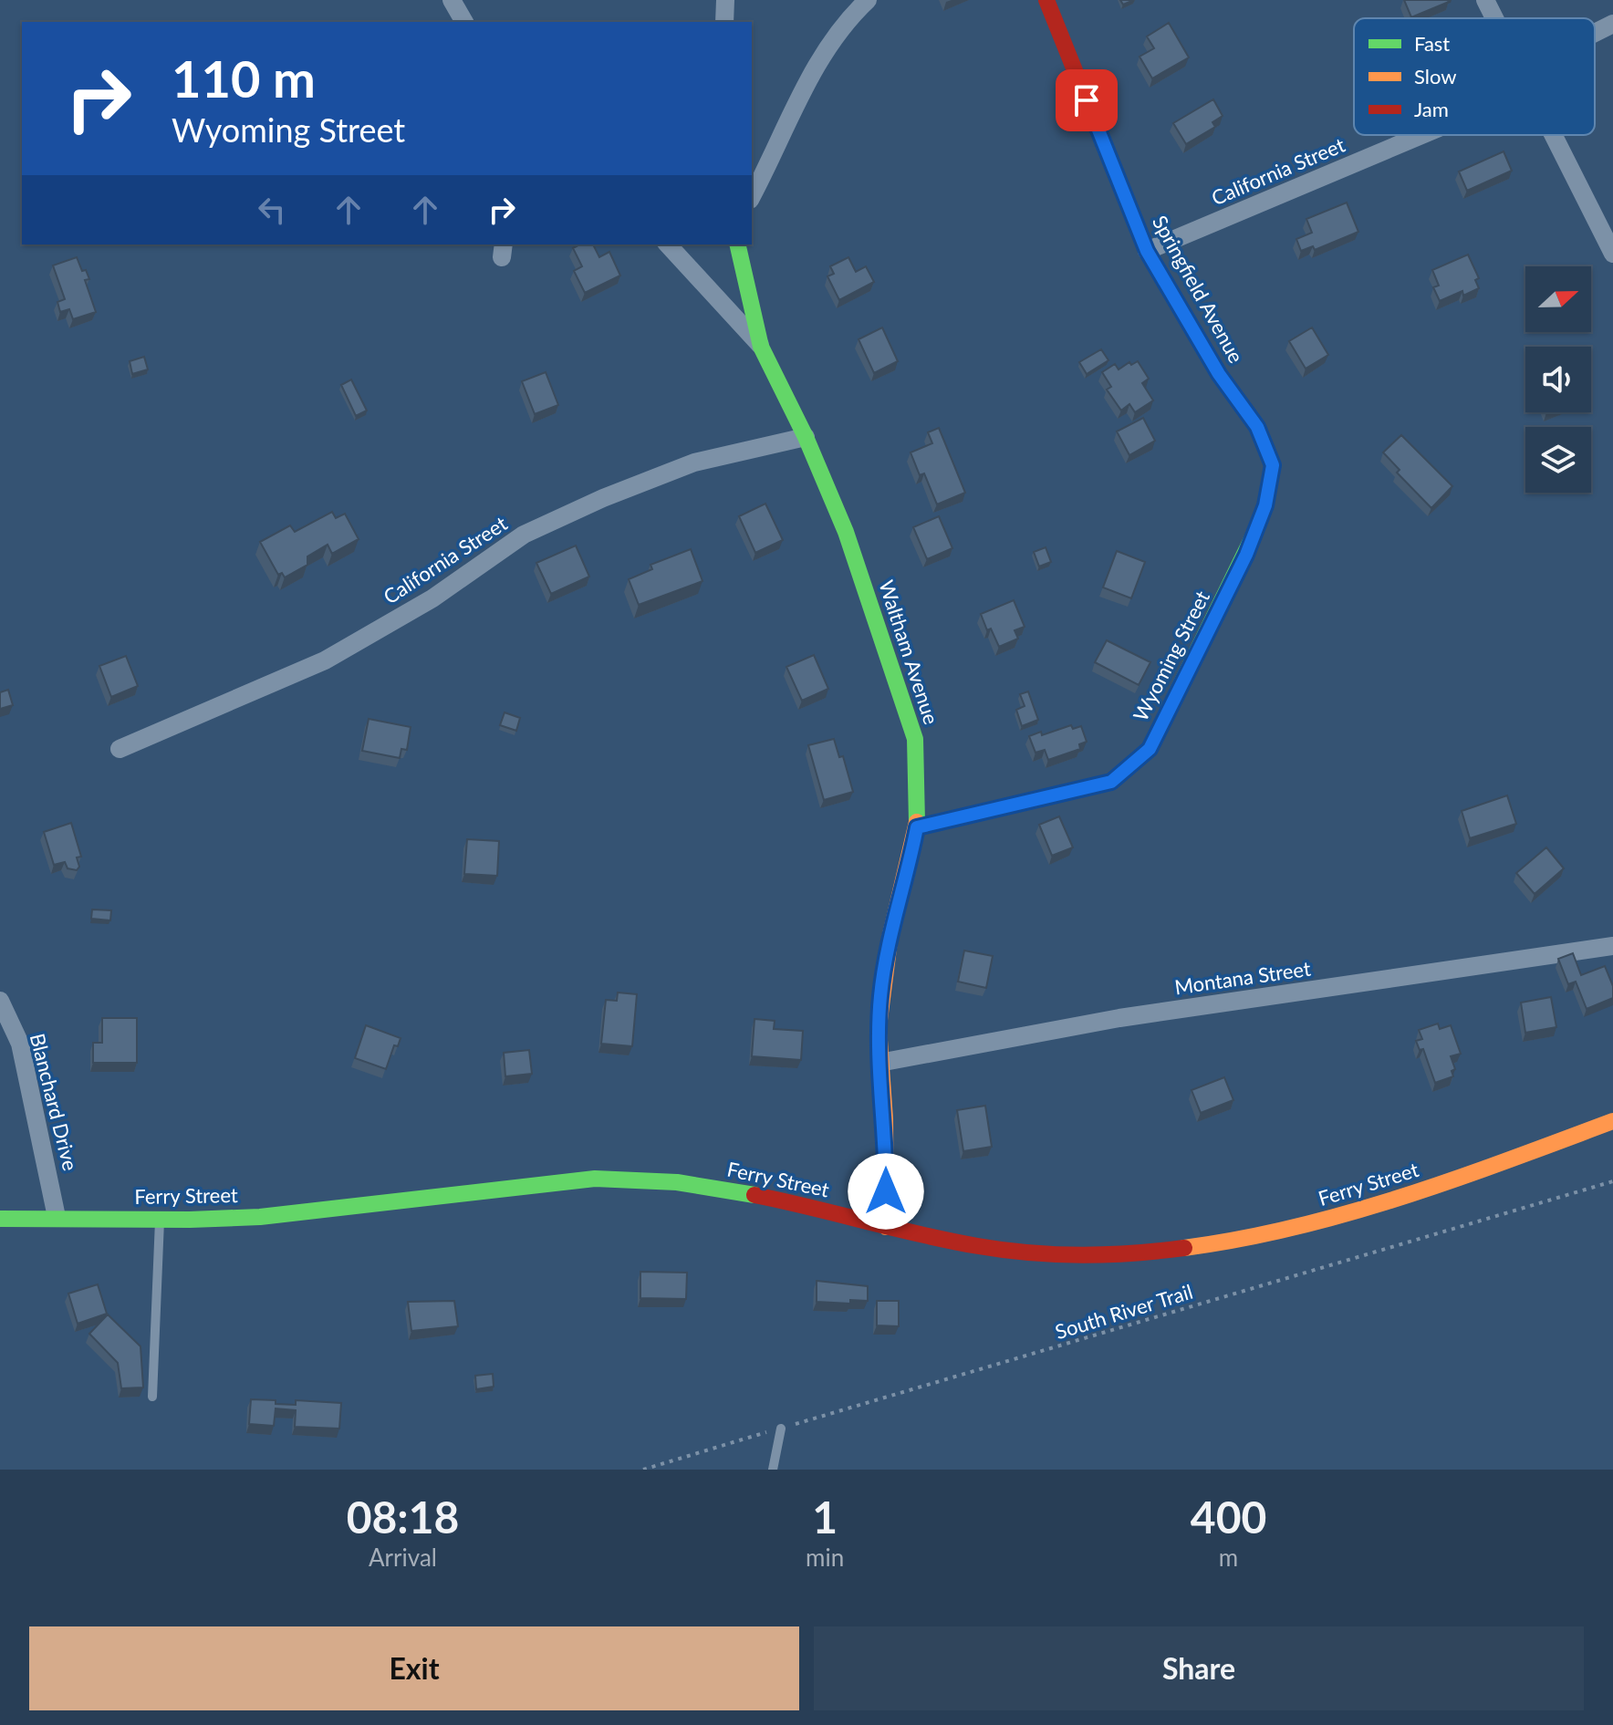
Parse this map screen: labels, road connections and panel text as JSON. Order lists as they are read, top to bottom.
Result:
{
  "streets": {
    "street": [
      "California Street",
      "Springfield Avenue",
      "Waltham Avenue",
      "Wyoming Street",
      "Montana Street",
      "Blanchard Drive",
      "Ferry Street"
    ],
    "path": ["South River Trail"]
  },
  "crossings": [
    ["California Street", "Springfield Avenue"],
    ["California Street", "Waltham Avenue"],
    ["Springfield Avenue", "Wyoming Street"],
    ["Waltham Avenue", "Wyoming Street"],
    ["Waltham Avenue", "Montana Street"],
    ["Waltham Avenue", "Ferry Street"],
    ["Blanchard Drive", "Ferry Street"]
  ],
  "legend": ["Fast", "Slow", "Jam"],
  "north": "right",
  "page": {
    "turn": ["110 m", "Wyoming Street"],
    "eta": [
      "08:18",
      "Arrival",
      "1",
      "min",
      "400",
      "m"
    ],
    "buttons": ["Exit", "Share"]
  }
}
